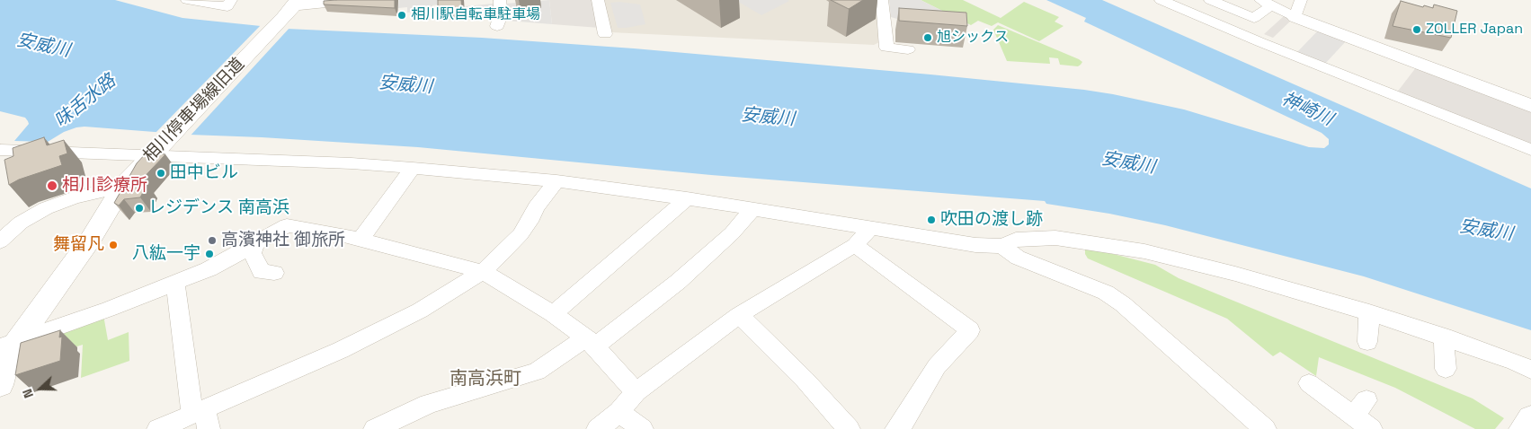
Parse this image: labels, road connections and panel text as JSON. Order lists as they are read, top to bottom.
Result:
{
  "streets": {
    "street": ["相川停車場線旧道"]
  },
  "districts": ["南高浜町"],
  "water": ["安威川", "味舌水路", "神崎川"],
  "places": [
    "相川駅自転車駐車場",
    "ZOLLER Japan",
    "旭シックス",
    "田中ビル",
    "相川診療所",
    "レジデンス 南高浜",
    "吹田の渡し跡",
    "高濱神社 御旅所",
    "舞留凡",
    "八紘一宇"
  ],
  "north": "left"
}
